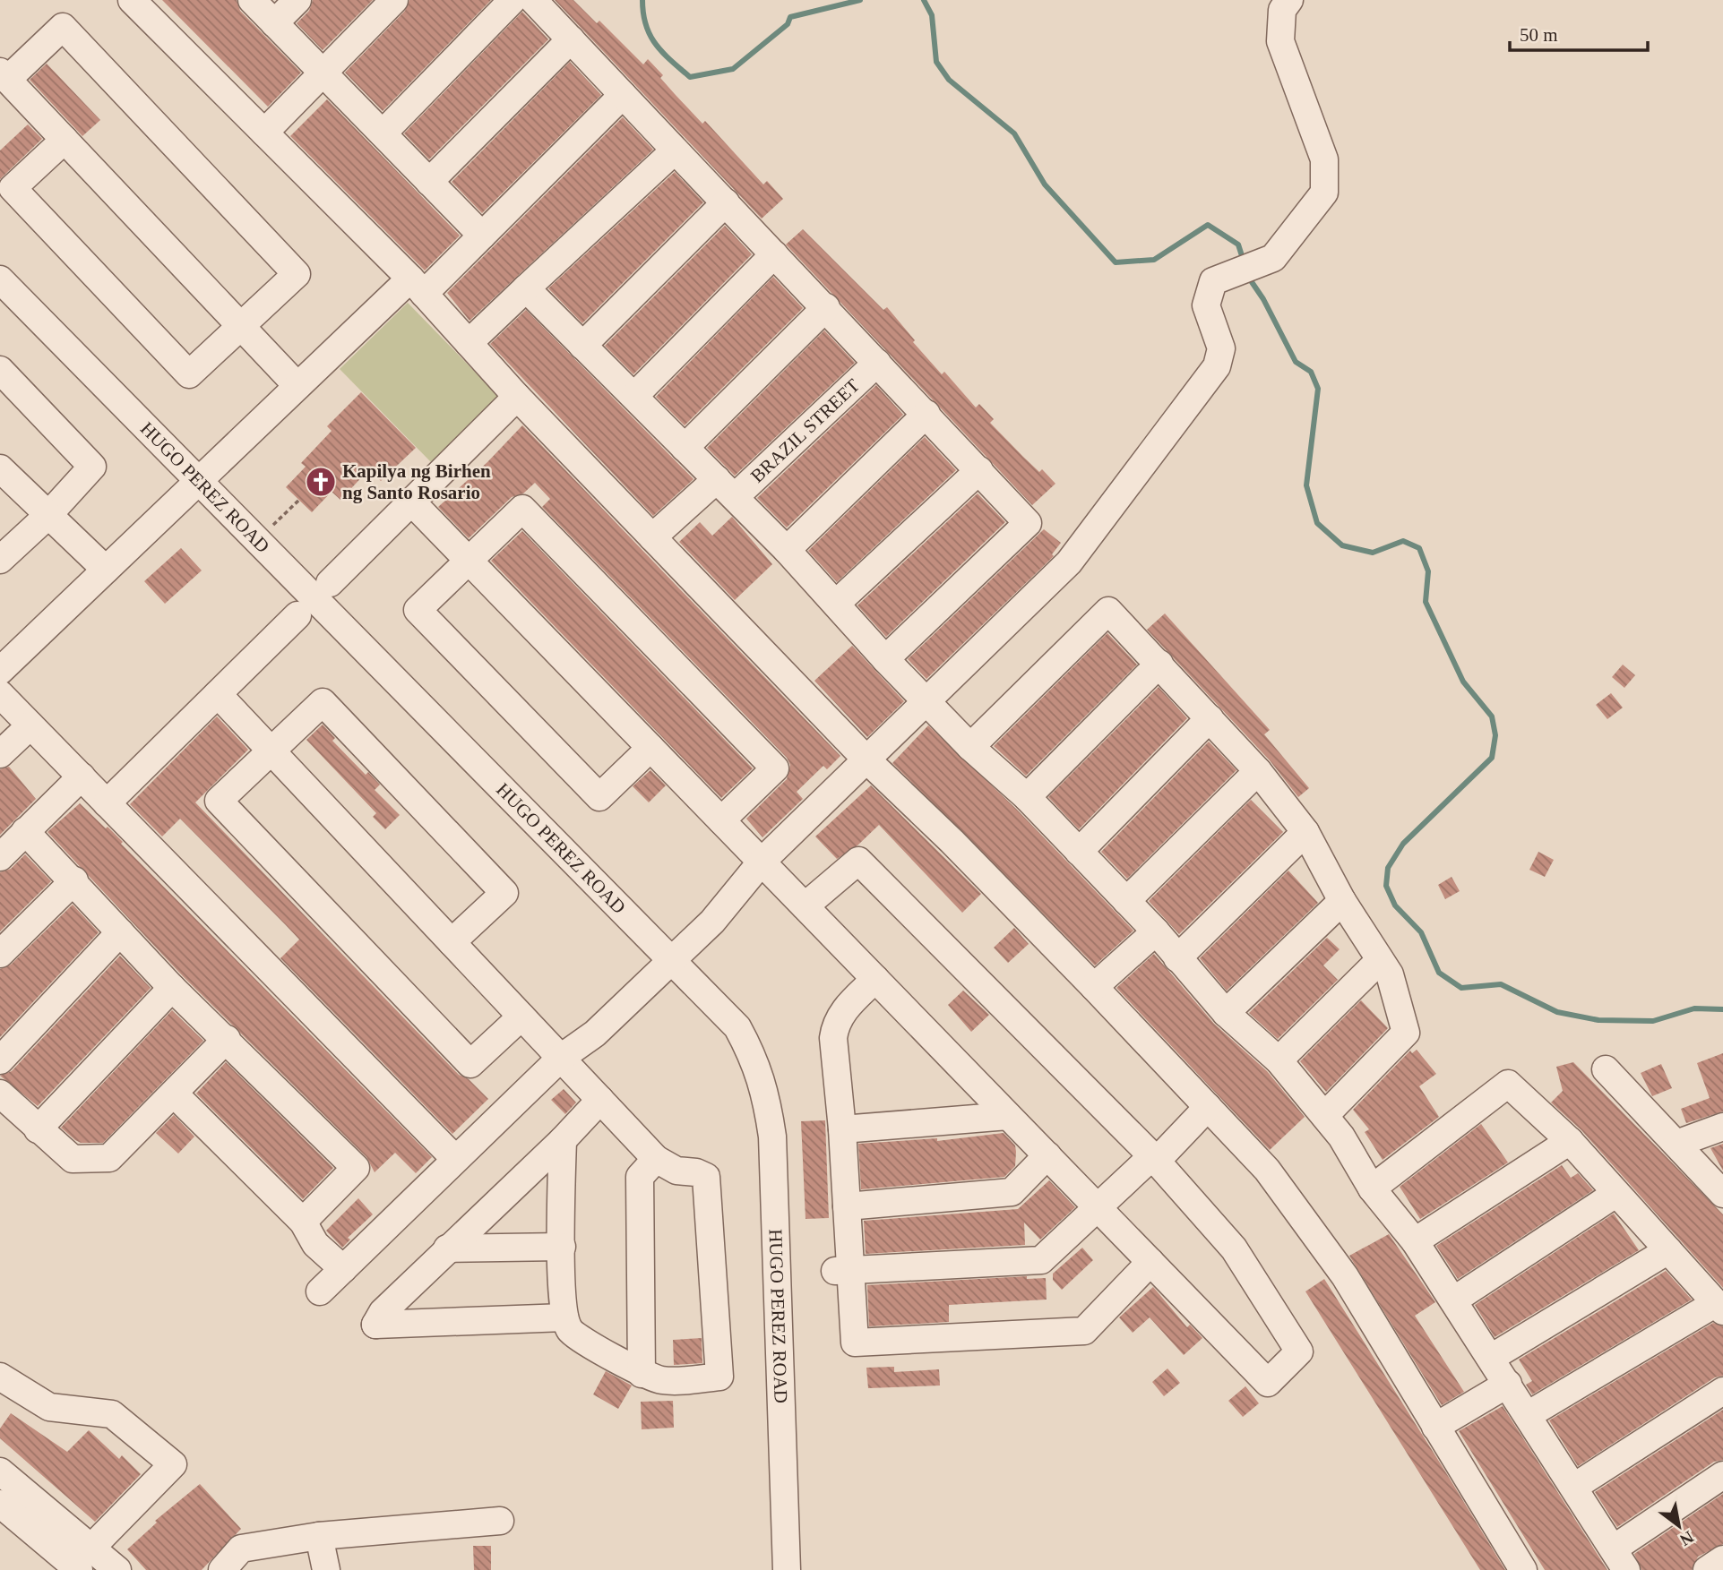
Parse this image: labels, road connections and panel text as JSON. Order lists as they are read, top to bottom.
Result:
{
  "streets": {
    "street": ["BRAZIL STREET", "HUGO PEREZ ROAD"]
  },
  "places": {
    "church": ["Kapilya ng Birhen ng Santo Rosario"]
  },
  "scale_bar": "50 m",
  "north": "bottom right"
}
